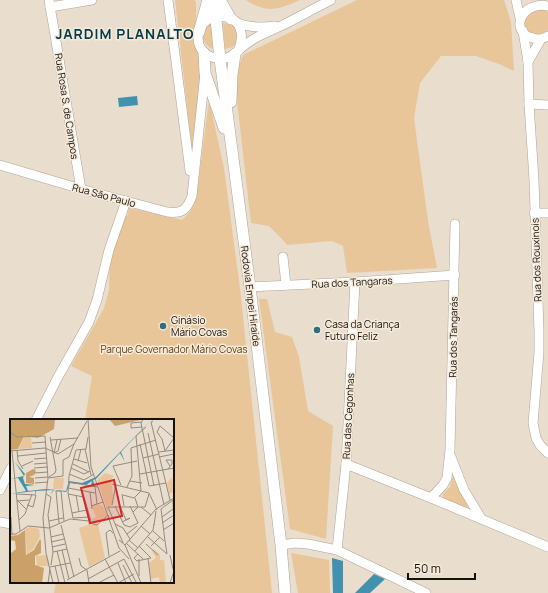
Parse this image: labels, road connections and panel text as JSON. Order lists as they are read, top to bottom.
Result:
{
  "streets": {
    "main road": ["Rodovia Empei Hiraide"],
    "street": [
      "Rua Rosa S. de Campos",
      "Rua São Paulo",
      "Rua dos Rouxinois",
      "Rua dos Tangaras",
      "Rua dos Tangarás",
      "Rua das Cegonhas"
    ]
  },
  "crossings": [
    ["Rua Rosa S. de Campos", "Rua São Paulo"],
    ["Rua dos Tangaras", "Rodovia Empei Hiraide"],
    ["Rua dos Tangaras", "Rua dos Tangarás"],
    ["Rua dos Tangaras", "Rua das Cegonhas"]
  ],
  "districts": ["JARDIM PLANALTO"],
  "parks": ["Parque Governador Mário Covas"],
  "places": ["Ginásio Mário Covas", "Casa da Criança Futuro Feliz"],
  "scale_bar": "50 m"
}
